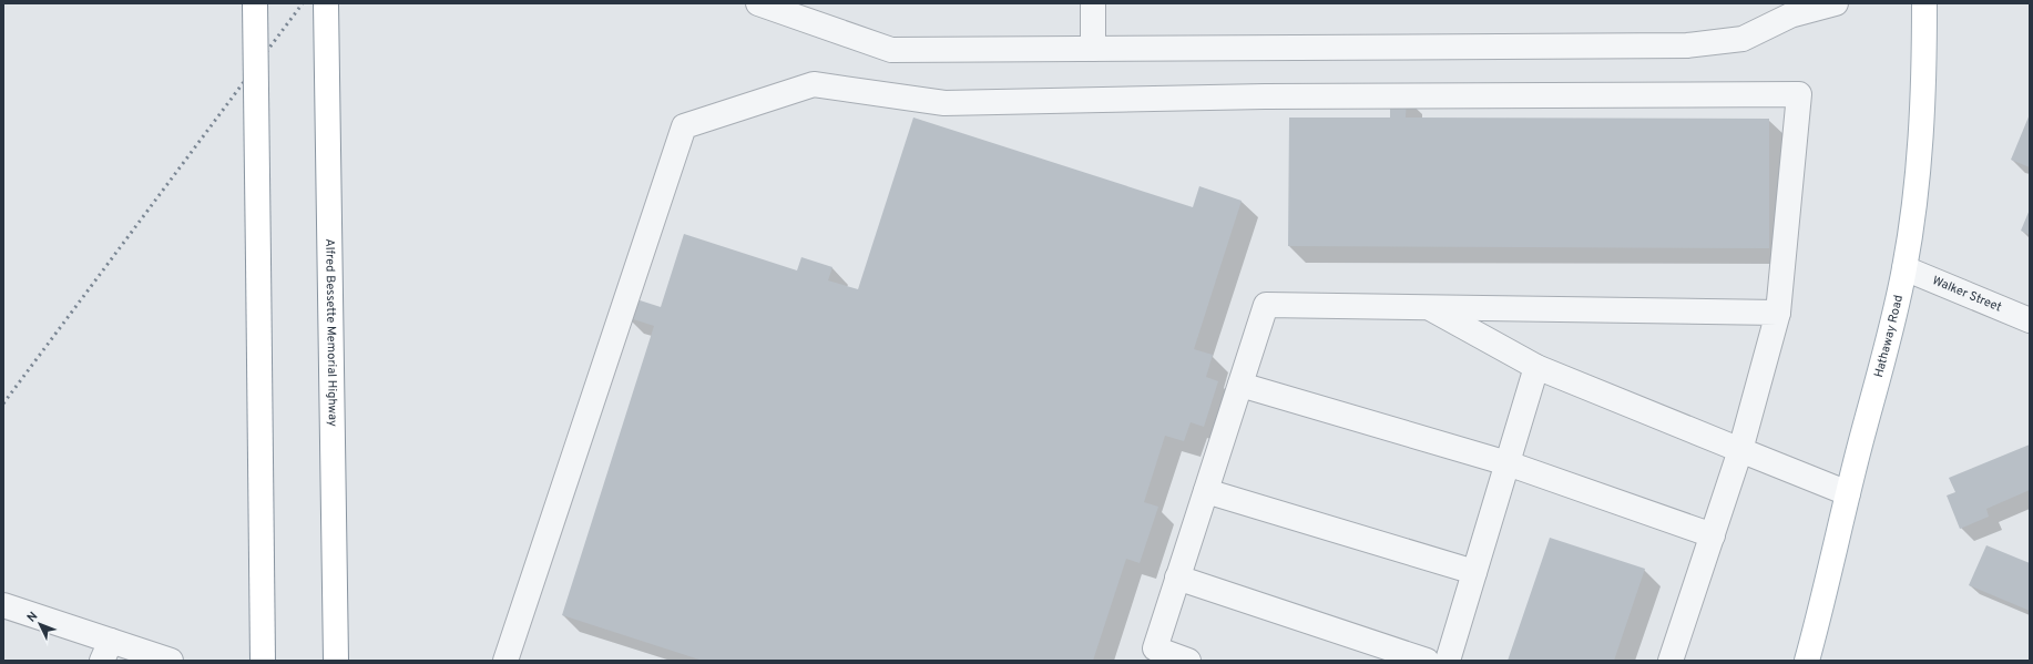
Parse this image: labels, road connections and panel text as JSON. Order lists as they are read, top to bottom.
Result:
{
  "streets": {
    "main road": ["Alfred Bessette Memorial Highway", "Hathaway Road"],
    "street": ["Walker Street"]
  },
  "crossings": [
    ["Walker Street", "Hathaway Road"]
  ],
  "north": "top left"
}
